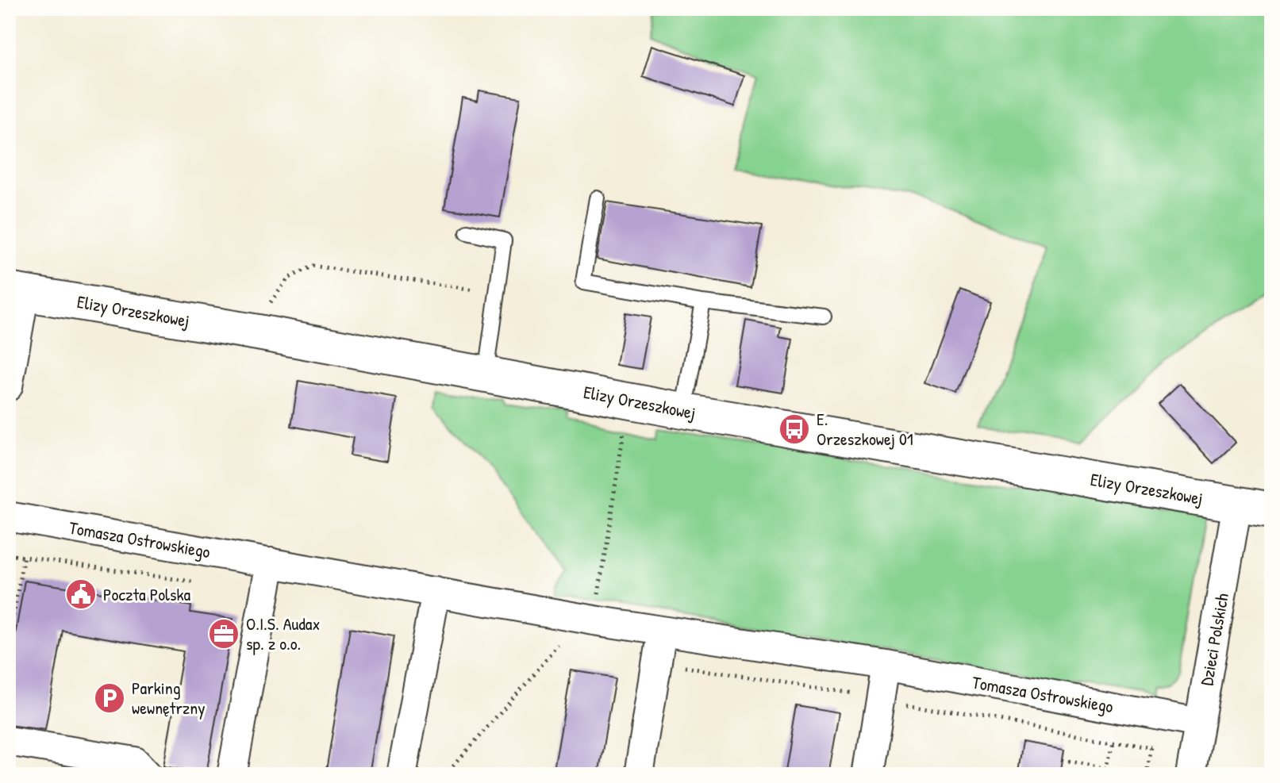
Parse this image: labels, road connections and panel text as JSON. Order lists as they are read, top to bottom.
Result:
{
  "streets": {
    "street": ["Elizy Orzeszkowej", "Tomasza Ostrowskiego", "Dzieci Polskich"]
  },
  "crossings": [
    ["Elizy Orzeszkowej", "Dzieci Polskich"],
    ["Tomasza Ostrowskiego", "Dzieci Polskich"]
  ],
  "places": {
    "bus stop": ["E. Orzeszkowej 01"],
    "public building": ["Poczta Polska"],
    "office": ["O.I.S. Audax sp. z o.o."],
    "parking": ["Parking wewnętrzny"]
  }
}
